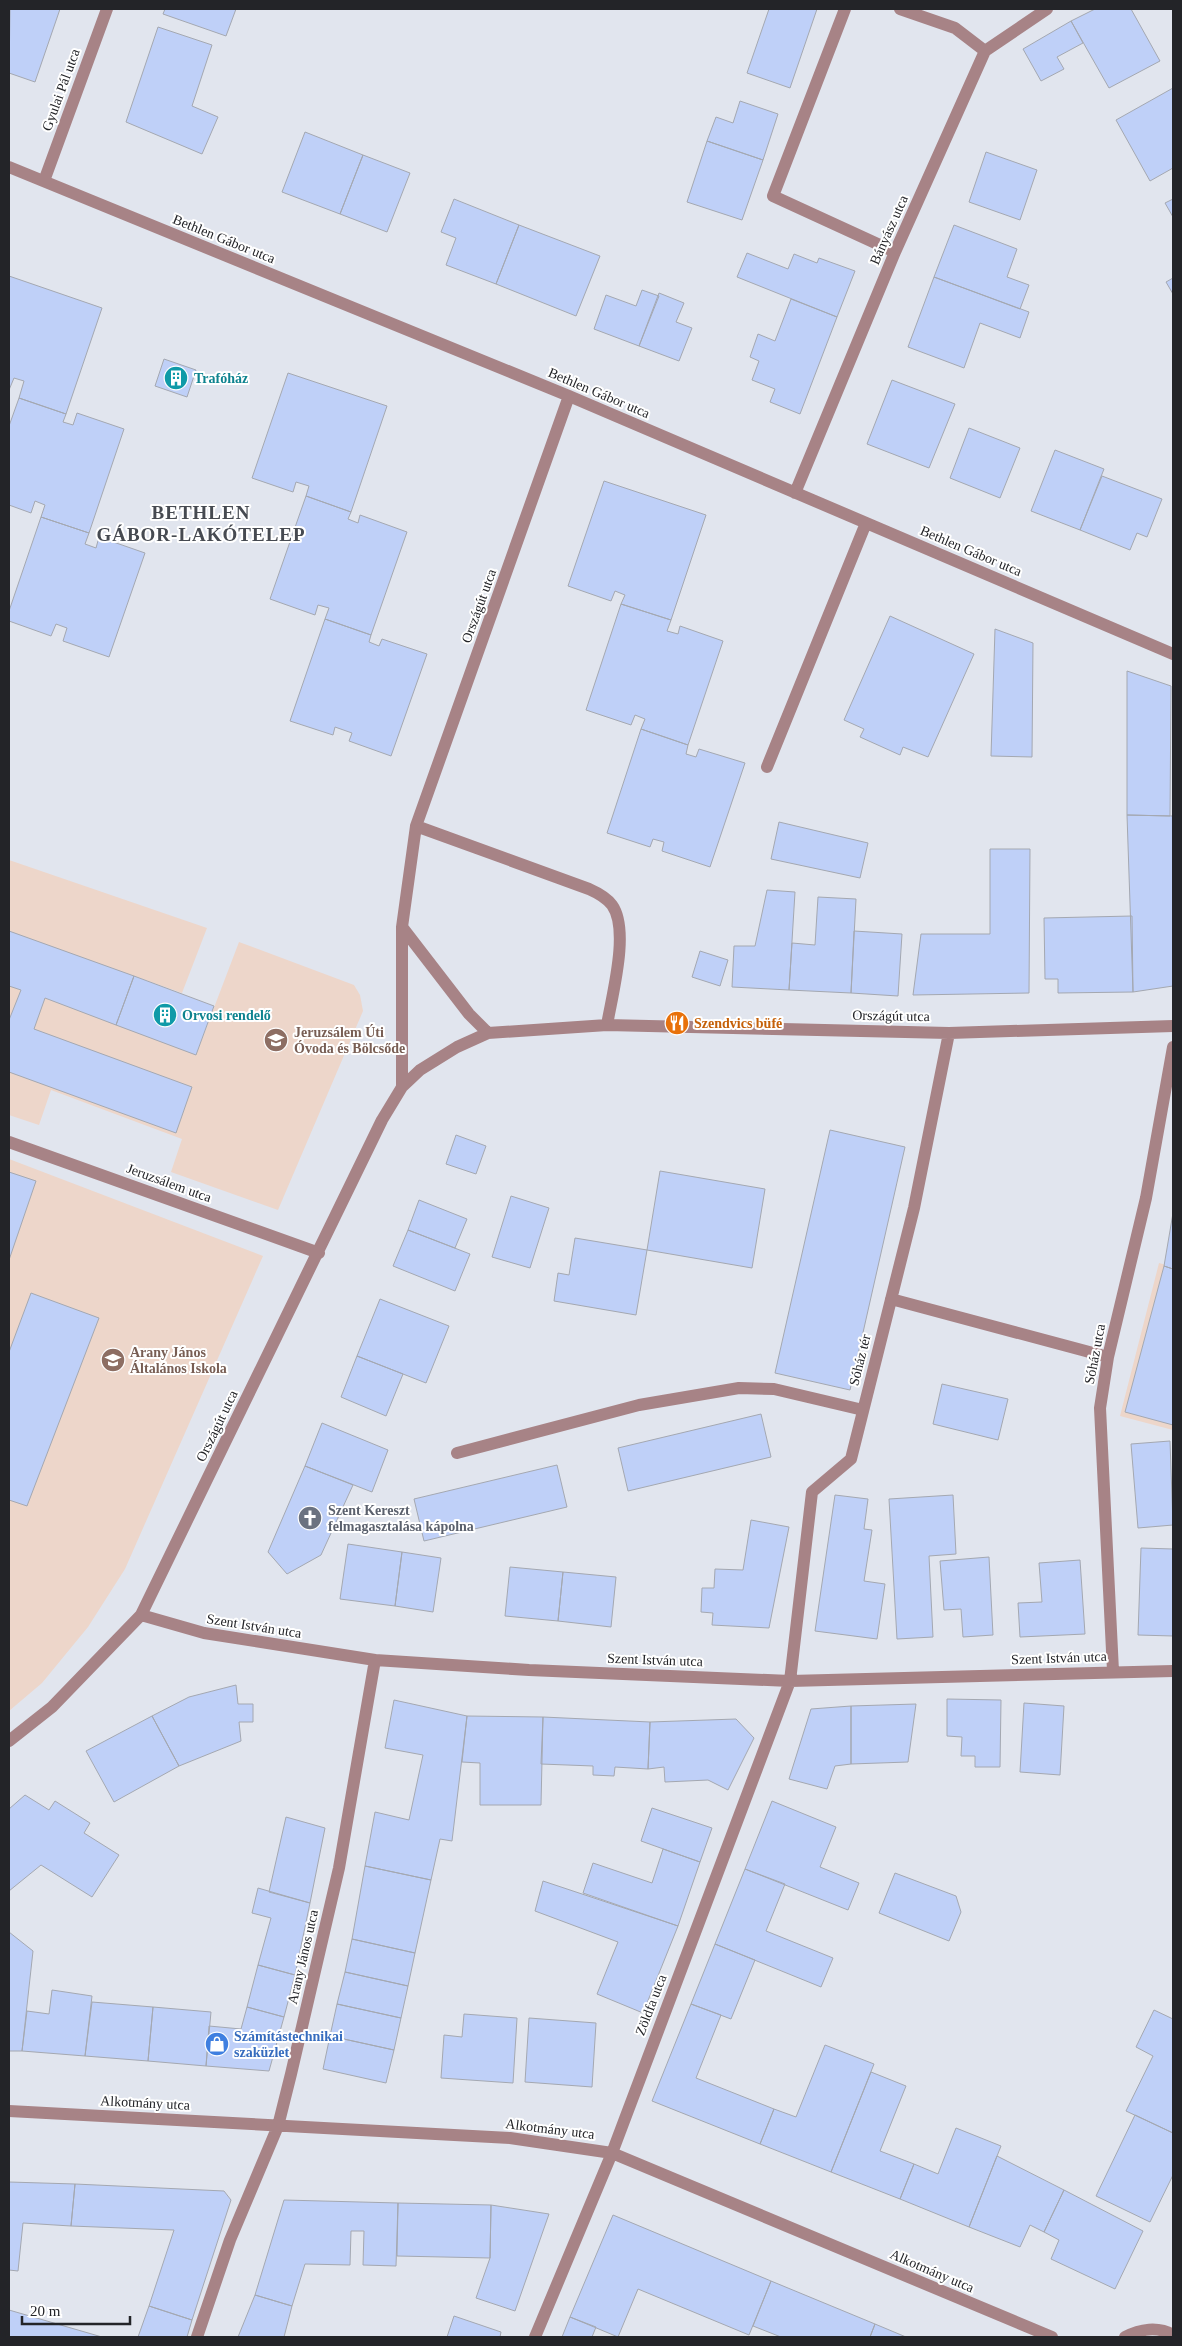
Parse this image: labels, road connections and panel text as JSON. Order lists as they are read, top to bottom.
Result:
{
  "streets": {
    "street": [
      "Gyulai Pál utca",
      "Bányász utca",
      "Bethlen Gábor utca",
      "Országút utca",
      "Jeruzsálem utca",
      "Sóház utca",
      "Sóház tér",
      "Szent István utca",
      "Arany János utca",
      "Zöldfa utca",
      "Alkotmány utca"
    ]
  },
  "crossings": [
    ["Gyulai Pál utca", "Bethlen Gábor utca"],
    ["Bányász utca", "Bethlen Gábor utca"],
    ["Bethlen Gábor utca", "Országút utca"],
    ["Országút utca", "Jeruzsálem utca"],
    ["Országút utca", "Sóház tér"],
    ["Országút utca", "Szent István utca"],
    ["Sóház utca", "Szent István utca"],
    ["Sóház tér", "Szent István utca"],
    ["Sóház tér", "Zöldfa utca"],
    ["Szent István utca", "Arany János utca"],
    ["Szent István utca", "Zöldfa utca"],
    ["Arany János utca", "Alkotmány utca"],
    ["Zöldfa utca", "Alkotmány utca"]
  ],
  "districts": ["BETHLEN GÁBOR-LAKÓTELEP"],
  "places": {
    "building": ["Trafóház", "Orvosi rendelő"],
    "restaurant": ["Szendvics büfé"],
    "school or university": ["Jeruzsálem Úti Óvoda és Bölcsőde", "Arany János Általános Iskola"],
    "church": ["Szent Kereszt felmagasztalása kápolna"],
    "shop": ["Számítástechnikai szaküzlet"]
  },
  "scale_bar": "20 m"
}
